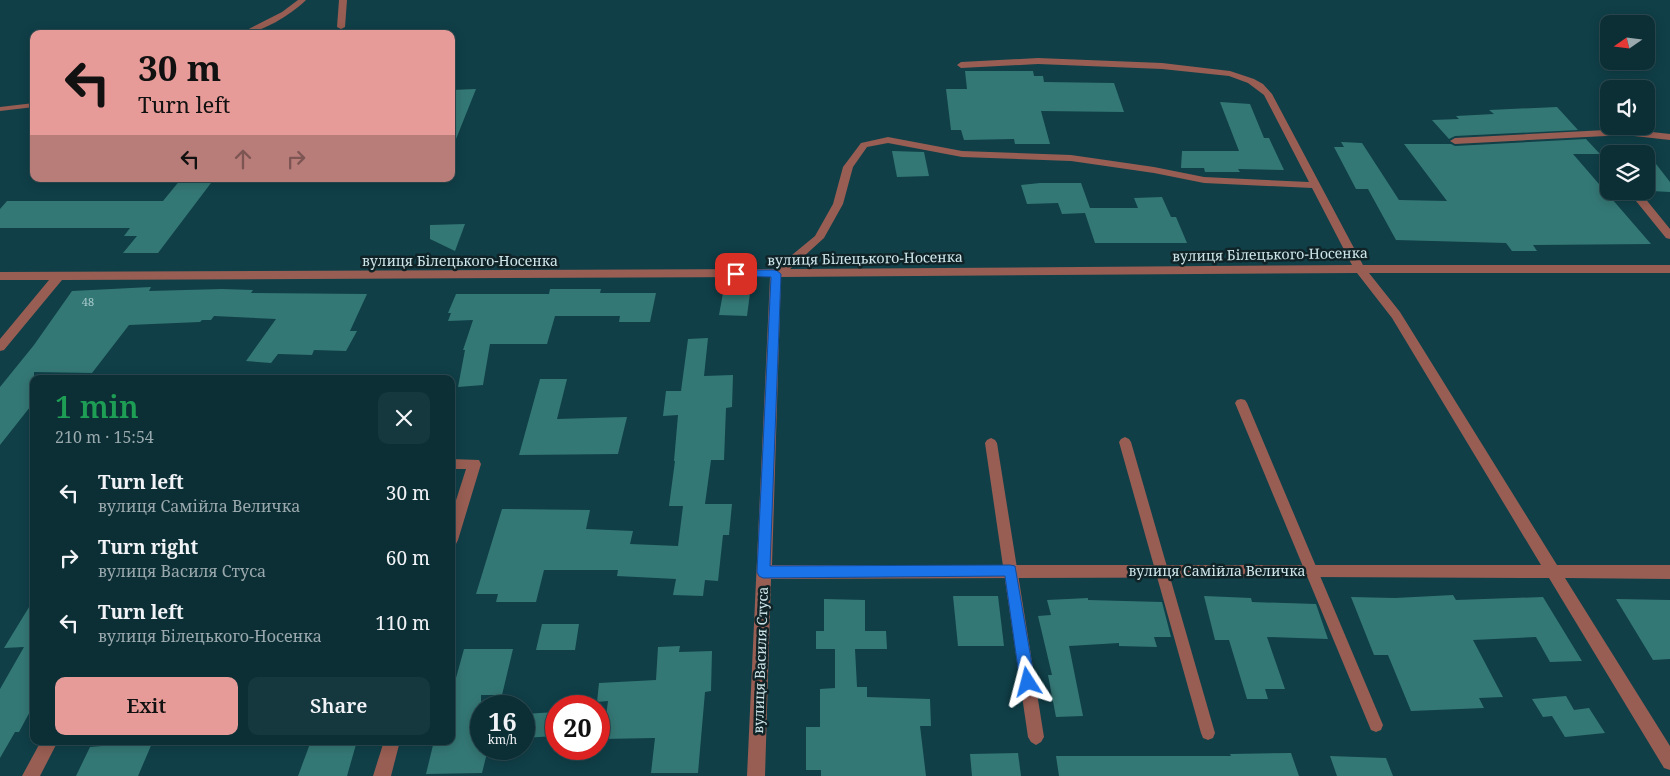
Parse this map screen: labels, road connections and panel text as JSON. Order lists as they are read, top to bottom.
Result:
{
  "streets": {
    "street": ["вулиця Білецького-Носенка", "вулиця Самійла Величка", "вулиця Василя Стуса"]
  },
  "crossings": [
    ["вулиця Білецького-Носенка", "вулиця Василя Стуса"],
    ["вулиця Самійла Величка", "вулиця Василя Стуса"]
  ],
  "house_numbers": ["48"],
  "north": "left",
  "page": {
    "turn": ["30 m", "Turn left"],
    "heading": ["1 min", "210 m · 15:54"],
    "list": [
      {
        "name": "Turn left",
        "note": "вулиця Самійла Величка",
        "value": "30 m"
      },
      {
        "name": "Turn right",
        "note": "вулиця Василя Стуса",
        "value": "60 m"
      },
      {
        "name": "Turn left",
        "note": "вулиця Білецького-Носенка",
        "value": "110 m"
      }
    ],
    "buttons": ["Exit", "Share"],
    "speed": "16 km/h",
    "limit": "20"
  }
}
